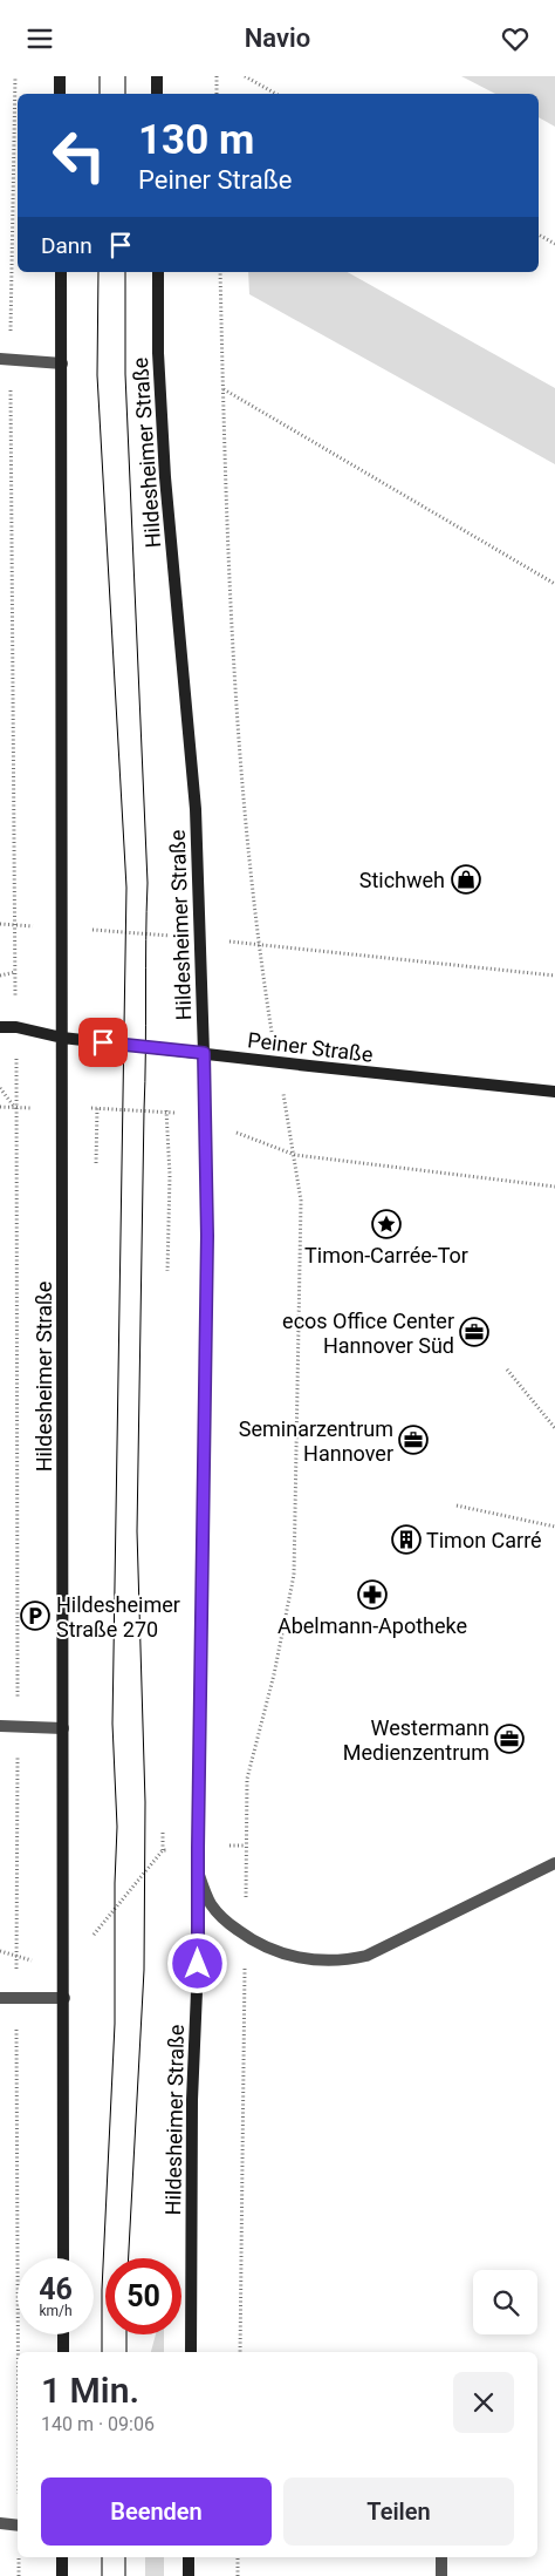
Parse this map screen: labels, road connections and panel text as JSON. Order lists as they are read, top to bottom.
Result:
{
  "streets": {
    "main road": ["Hildesheimer Straße", "Peiner Straße"]
  },
  "crossings": [
    ["Hildesheimer Straße", "Peiner Straße"]
  ],
  "places": {
    "shop": ["Stichweh"],
    "place": ["Timon-Carrée-Tor"],
    "office": ["ecos Office Center Hannover Süd", "Seminarzentrum Hannover", "Westermann Medienzentrum"],
    "building": ["Timon Carré"],
    "pharmacy": ["Abelmann-Apotheke"],
    "parking": ["Hildesheimer Straße 270"]
  },
  "page": {
    "header": "Navio",
    "turn": ["130 m", "Peiner Straße"],
    "then": "Dann",
    "speed": "46 km/h",
    "limit": "50",
    "heading": ["1 Min.", "140 m · 09:06"],
    "buttons": ["Beenden", "Teilen"]
  }
}
